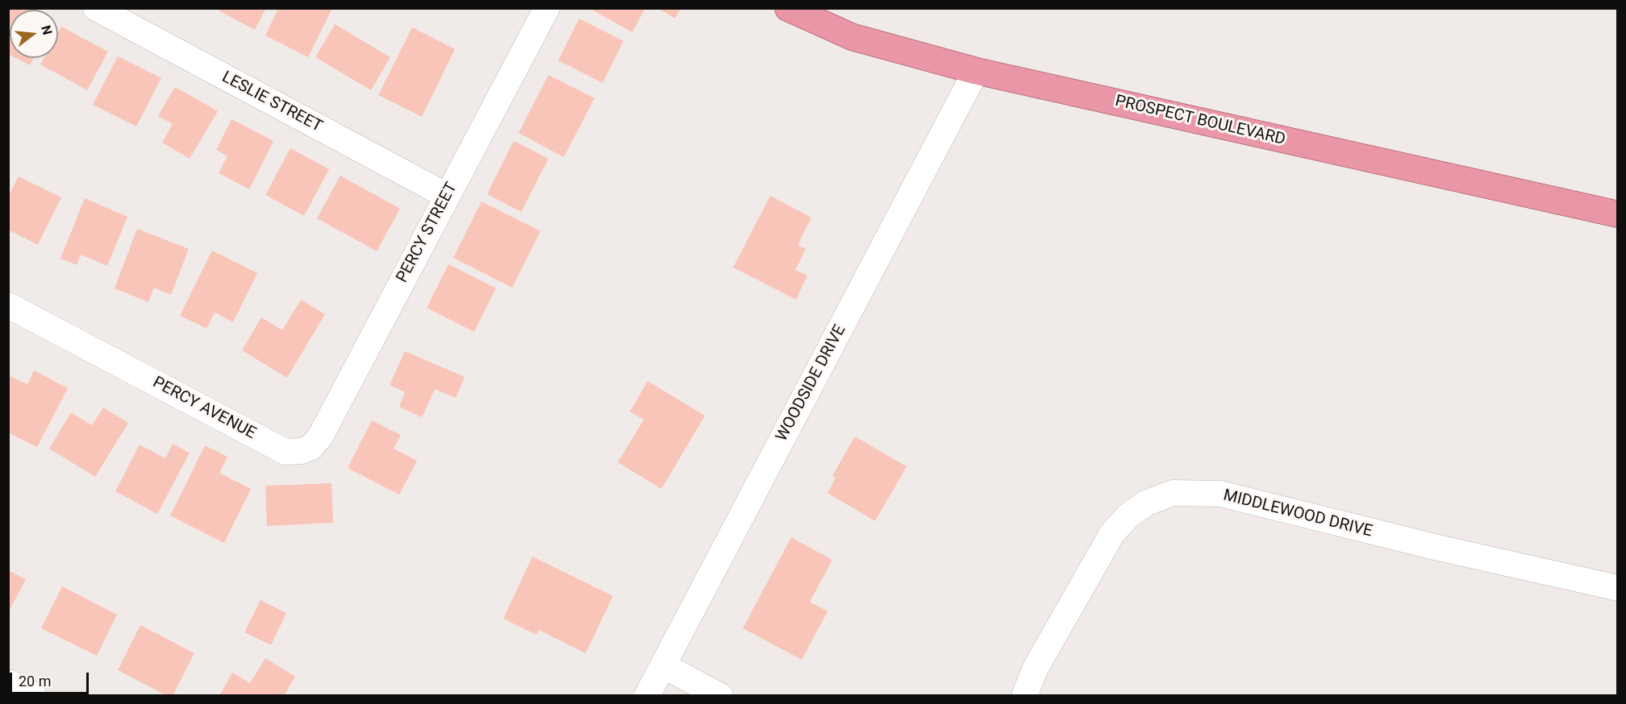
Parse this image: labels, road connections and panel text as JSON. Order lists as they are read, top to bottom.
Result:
{
  "streets": {
    "main road": ["PROSPECT BOULEVARD"],
    "street": [
      "LESLIE STREET",
      "PERCY STREET",
      "WOODSIDE DRIVE",
      "PERCY AVENUE",
      "MIDDLEWOOD DRIVE"
    ]
  },
  "crossings": [
    ["LESLIE STREET", "PERCY STREET"],
    ["PROSPECT BOULEVARD", "WOODSIDE DRIVE"],
    ["PERCY STREET", "PERCY AVENUE"]
  ],
  "scale_bar": "20 m",
  "north": "right"
}
